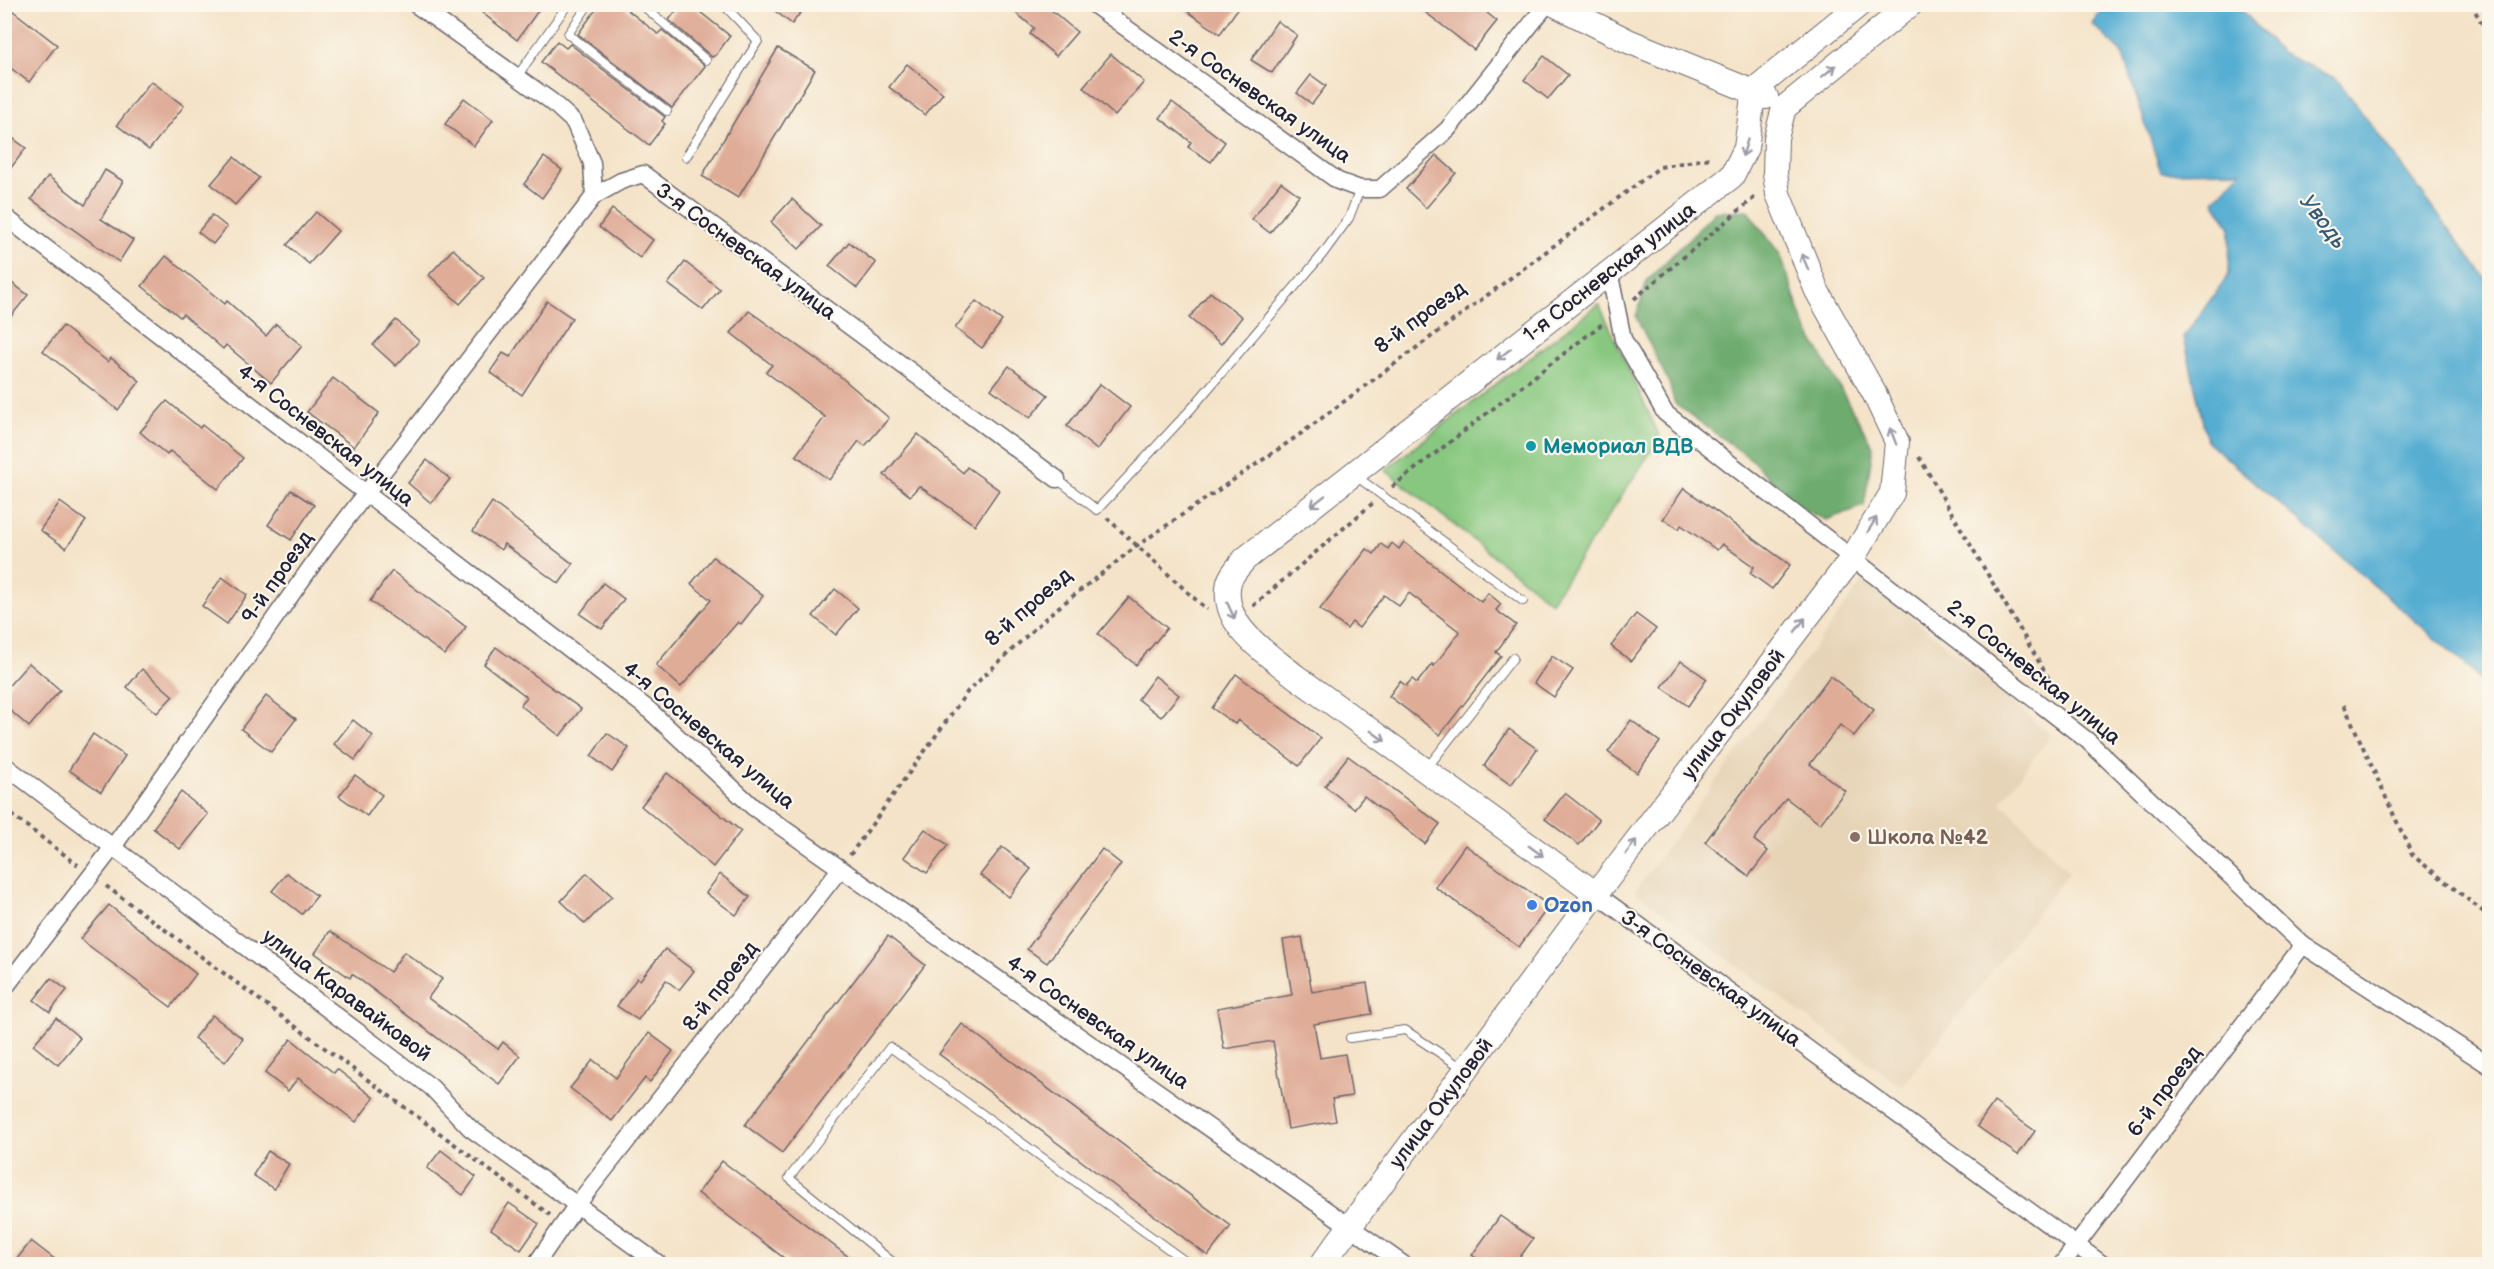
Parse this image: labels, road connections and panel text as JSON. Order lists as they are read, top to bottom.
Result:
{
  "streets": {
    "main road": ["3-я Сосневская улица", "1-я Сосневская улица", "улица Окуловой"],
    "street": [
      "2-я Сосневская улица",
      "8-й проезд",
      "4-я Сосневская улица",
      "9-й проезд",
      "улица Каравайковой",
      "6-й проезд"
    ]
  },
  "crossings": [
    ["2-я Сосневская улица", "1-я Сосневская улица"],
    ["2-я Сосневская улица", "улица Окуловой"],
    ["2-я Сосневская улица", "6-й проезд"],
    ["3-я Сосневская улица", "1-я Сосневская улица"],
    ["3-я Сосневская улица", "9-й проезд"],
    ["3-я Сосневская улица", "улица Окуловой"],
    ["3-я Сосневская улица", "6-й проезд"],
    ["8-й проезд", "4-я Сосневская улица"],
    ["8-й проезд", "улица Каравайковой"],
    ["4-я Сосневская улица", "9-й проезд"],
    ["4-я Сосневская улица", "улица Окуловой"],
    ["9-й проезд", "улица Каравайковой"]
  ],
  "one_way": ["1-я Сосневская улица", "улица Окуловой"],
  "water": ["Уводь"],
  "places": ["Мемориал ВДВ", "Школа №42", "Ozon"]
}
